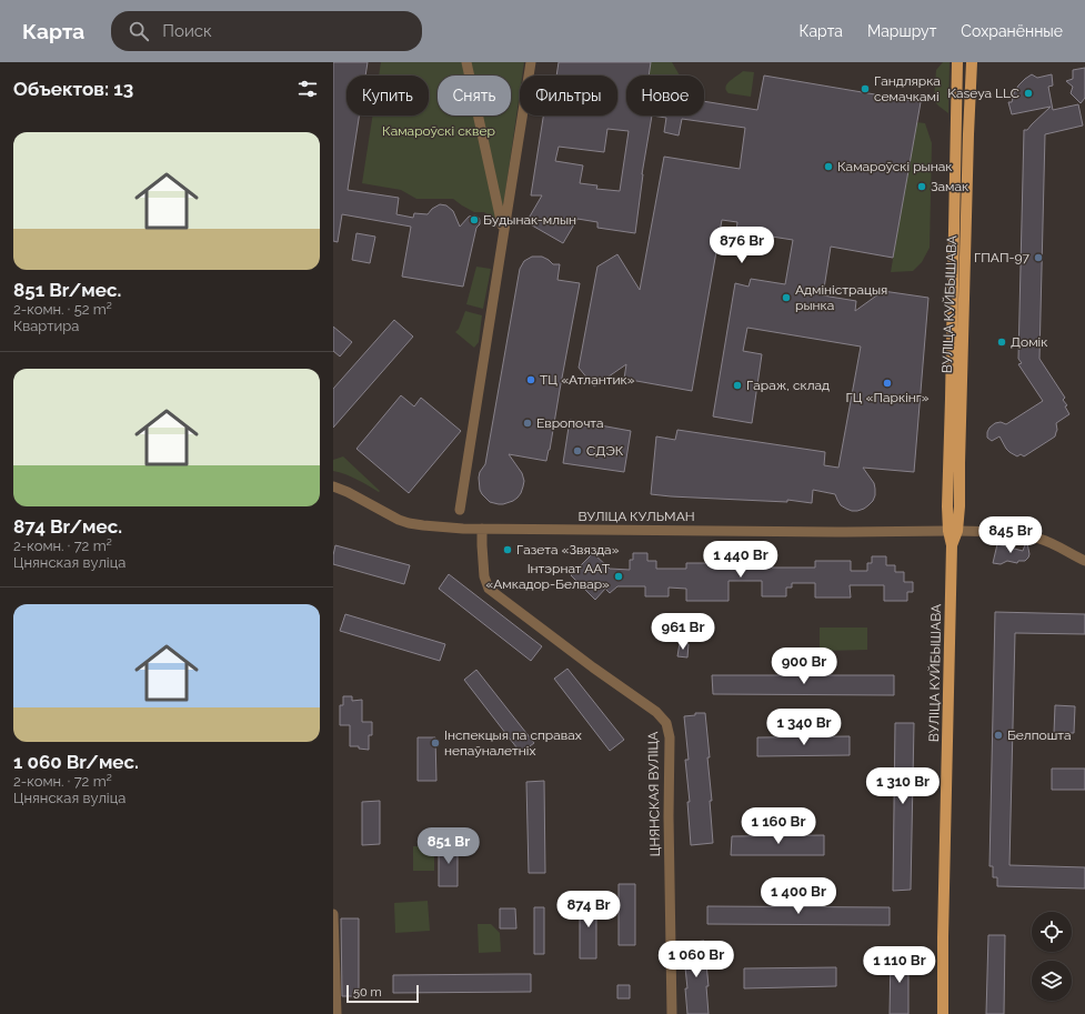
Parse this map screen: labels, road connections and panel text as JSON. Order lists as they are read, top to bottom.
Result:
{
  "streets": {
    "main road": ["ВУЛІЦА КУЙБЫШАВА"],
    "street": ["ВУЛІЦА КУЛЬМАН", "ЦНЯНСКАЯ ВУЛІЦА"]
  },
  "crossings": [
    ["ВУЛІЦА КУЙБЫШАВА", "ВУЛІЦА КУЛЬМАН"],
    ["ВУЛІЦА КУЛЬМАН", "ЦНЯНСКАЯ ВУЛІЦА"]
  ],
  "parks": ["Камароўскі сквер"],
  "places": [
    "Гандлярка семачкамі",
    "Kaseya LLC",
    "Камароўскі рынак",
    "Замак",
    "Будынак-млын",
    "ГПАП-97",
    "Адміністрацыя рынка",
    "Домік",
    "ТЦ «Атлантик»",
    "ГЦ «Паркінг»",
    "Гараж, склад",
    "Европочта",
    "СДЭК",
    "Газета «Звязда»",
    "Інтэрнат ААТ «Амкадор-Белвар»",
    "Белпошта",
    "Інспекцыя па справах непаўналетніх"
  ],
  "scale_bar": "50 m",
  "page": {
    "header": "Карта",
    "search": "Поиск",
    "nav": ["Карта", "Маршрут", "Сохранённые"],
    "heading": "Объектов: 13",
    "chip": [
      "Купить",
      "Снять",
      "Фильтры",
      "Новое"
    ],
    "list": [
      {
        "name": "851 Br/мес.",
        "note": "2-комн. · 52 m² · Квартира"
      },
      {
        "name": "874 Br/мес.",
        "note": "2-комн. · 72 m² · Цнянская вуліца"
      },
      {
        "name": "1 060 Br/мес.",
        "note": "2-комн. · 72 m² · Цнянская вуліца"
      }
    ],
    "price": [
      "876 Br",
      "845 Br",
      "1 440 Br",
      "961 Br",
      "900 Br",
      "1 340 Br",
      "1 310 Br",
      "1 160 Br",
      "851 Br",
      "1 400 Br",
      "874 Br",
      "1 060 Br",
      "1 110 Br"
    ],
    "scale": "50 m"
  }
}
